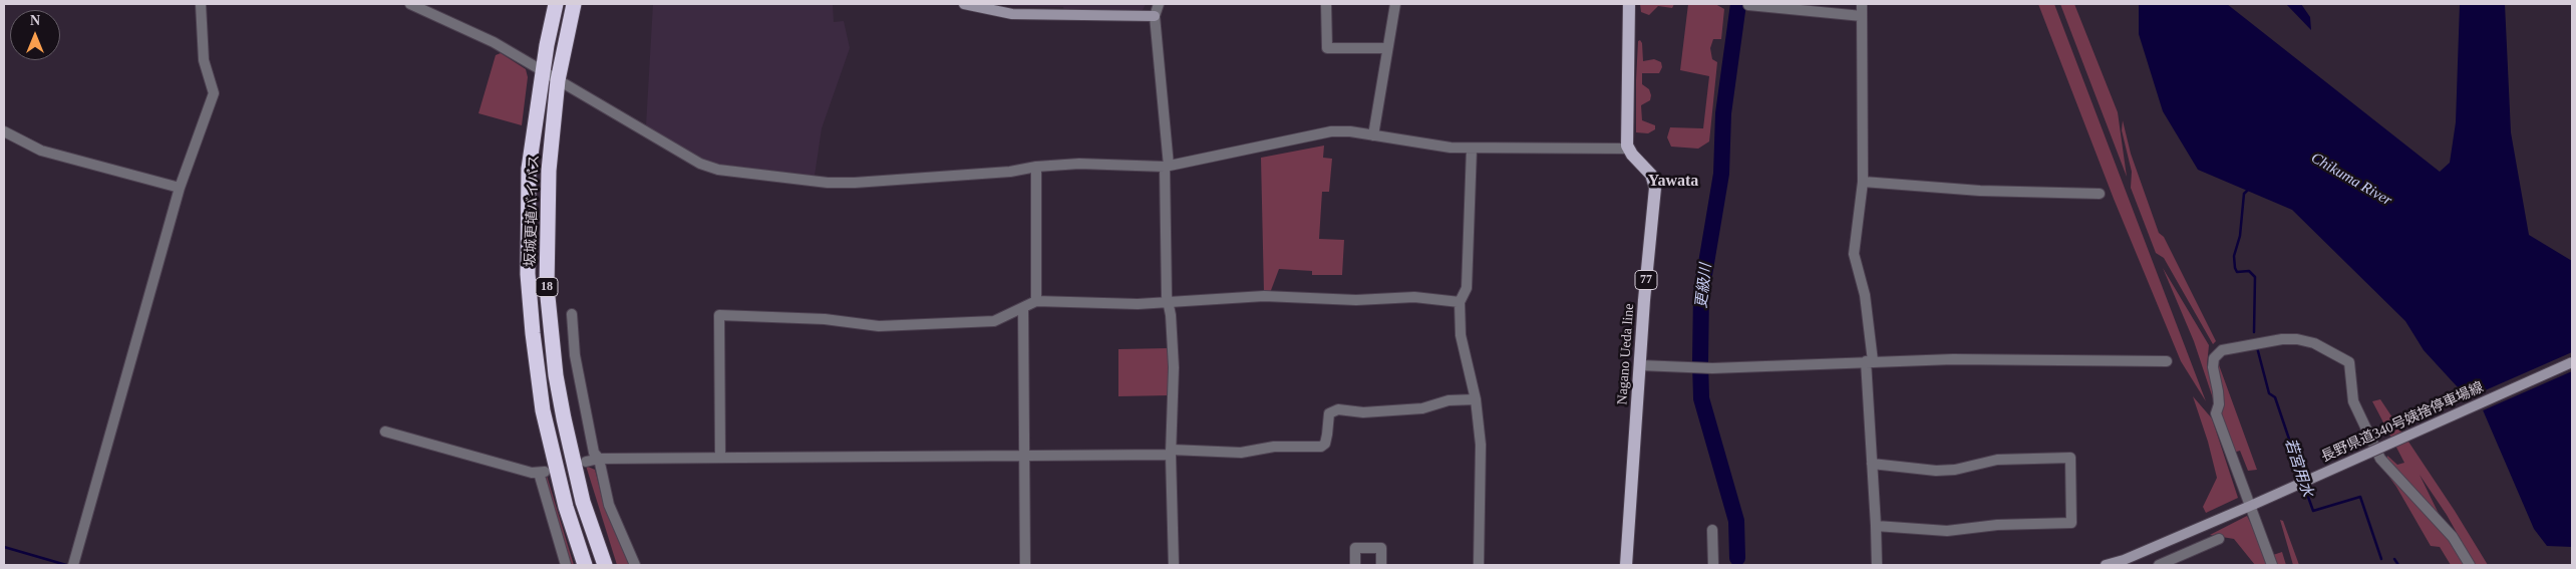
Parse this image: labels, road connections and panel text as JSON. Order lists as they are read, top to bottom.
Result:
{
  "streets": {
    "highway": ["坂城更埴バイパス", "18"],
    "main road": ["77", "Nagano Ueda line", "長野県道340号姨捨停車場線"]
  },
  "districts": ["Yawata"],
  "water": ["Chikuma River", "更級川", "若宮用水"],
  "north": "top"
}
